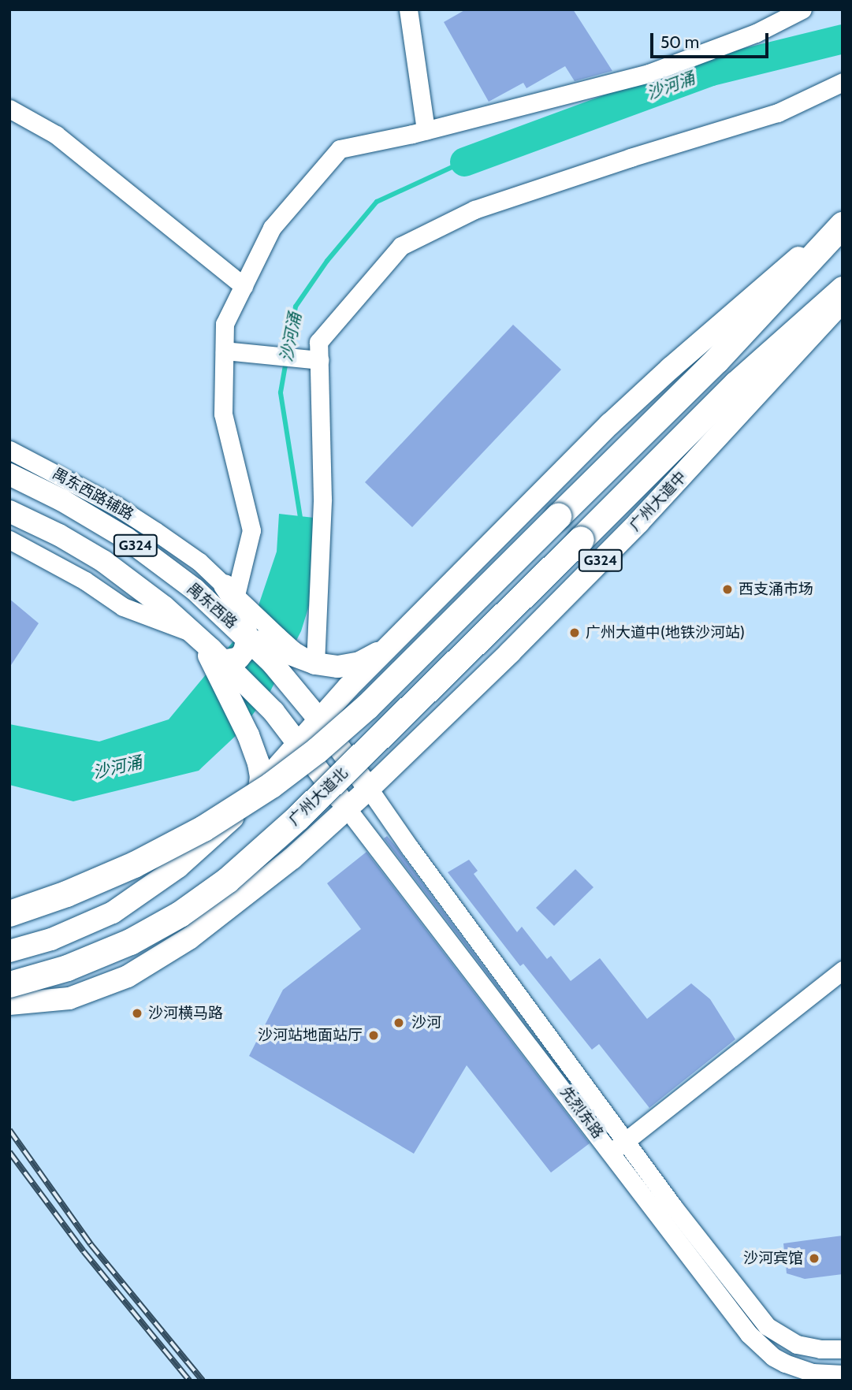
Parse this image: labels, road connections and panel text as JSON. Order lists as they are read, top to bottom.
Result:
{
  "streets": {
    "highway": ["广州大道中", "广州大道北"],
    "main road": ["G324", "禺东西路"],
    "street": ["禺东西路辅路", "先烈东路"]
  },
  "crossings": [
    ["禺东西路辅路", "G324"],
    ["禺东西路辅路", "禺东西路"],
    ["广州大道中", "G324"],
    ["广州大道中", "禺东西路"],
    ["广州大道中", "广州大道北"],
    ["广州大道中", "先烈东路"],
    ["G324", "禺东西路"],
    ["G324", "广州大道北"],
    ["G324", "先烈东路"],
    ["禺东西路", "先烈东路"],
    ["广州大道北", "先烈东路"]
  ],
  "water": ["沙河涌"],
  "places": [
    "西支涌市场",
    "广州大道中(地铁沙河站)",
    "沙河横马路",
    "沙河",
    "沙河站地面站厅",
    "沙河宾馆"
  ],
  "scale_bar": "50 m"
}
